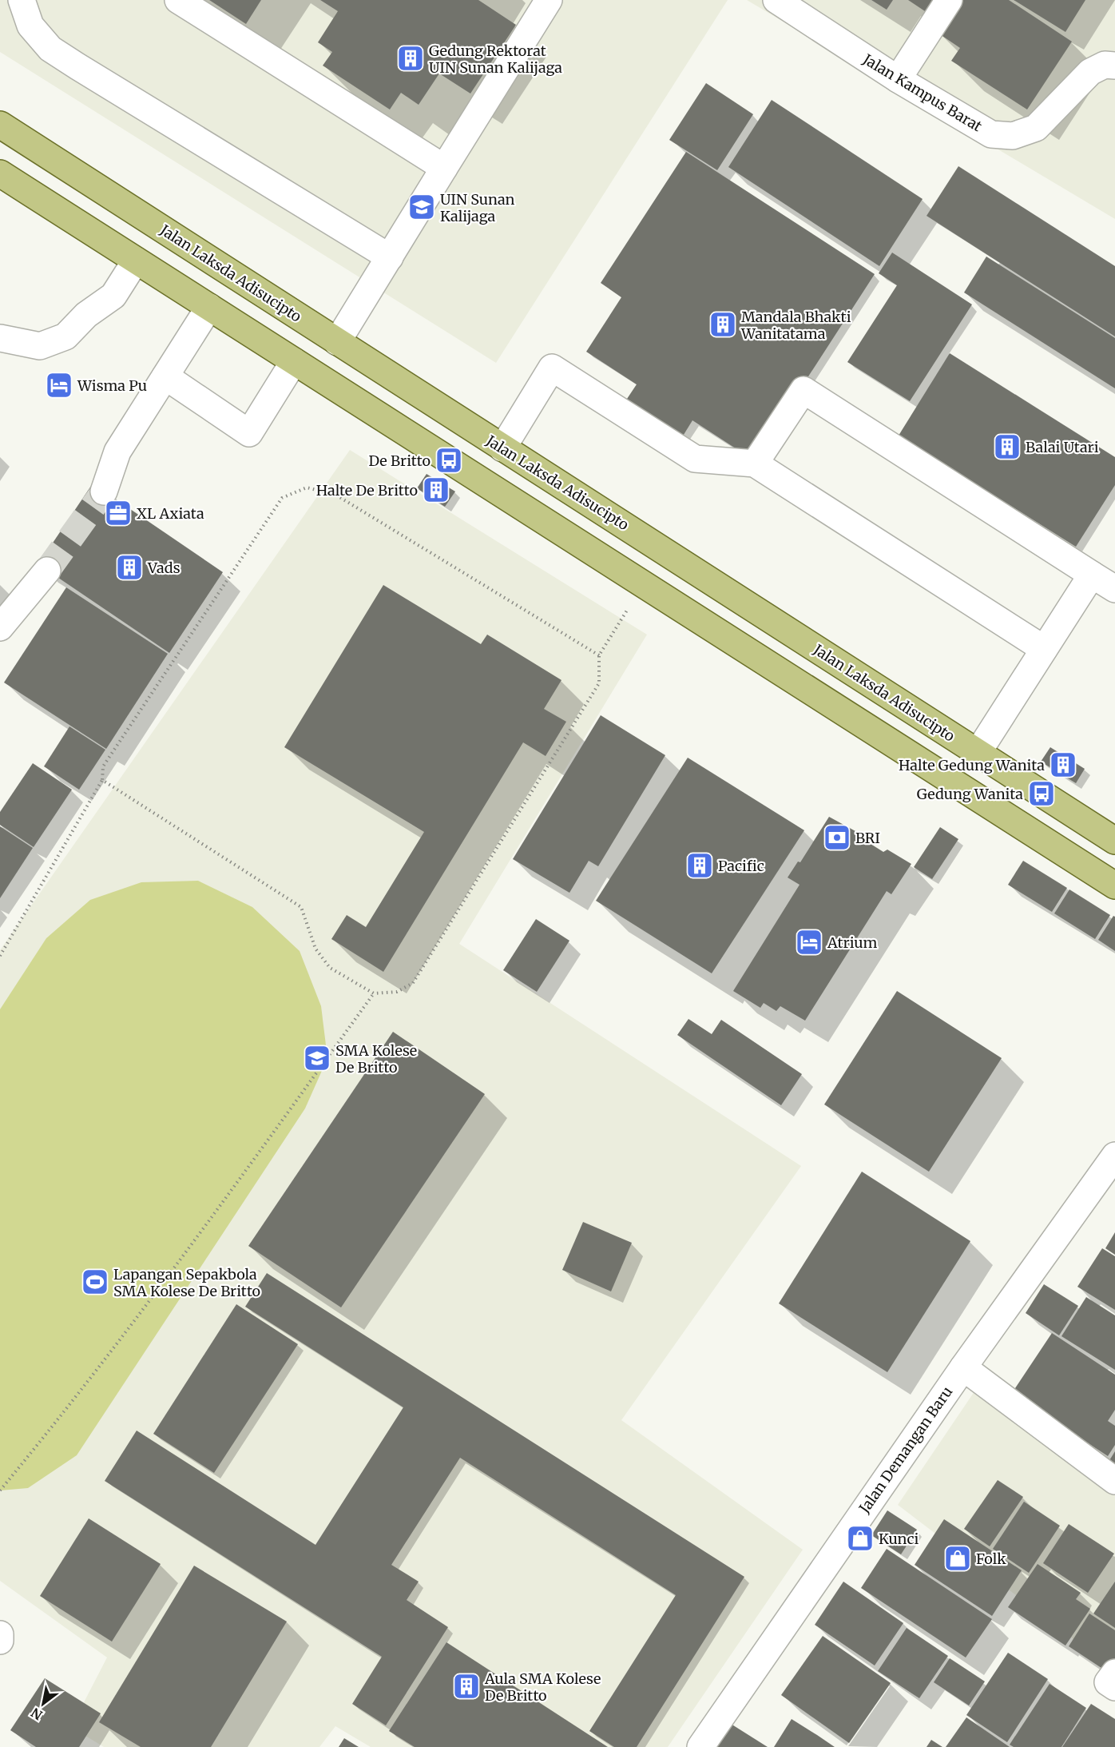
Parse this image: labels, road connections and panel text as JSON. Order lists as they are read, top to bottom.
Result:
{
  "streets": {
    "main road": ["Jalan Laksda Adisucipto"],
    "street": ["Jalan Kampus Barat", "Jalan Demangan Baru"]
  },
  "places": {
    "building": [
      "Gedung Rektorat UIN Sunan Kalijaga",
      "Mandala Bhakti Wanitatama",
      "Balai Utari",
      "Halte De Britto",
      "Vads",
      "Halte Gedung Wanita",
      "Pacific",
      "Aula SMA Kolese De Britto"
    ],
    "school or university": ["UIN Sunan Kalijaga", "SMA Kolese De Britto"],
    "hotel": ["Wisma Pu", "Atrium"],
    "bus stop": ["De Britto", "Gedung Wanita"],
    "office": ["XL Axiata"],
    "bank": ["BRI"],
    "sports": ["Lapangan Sepakbola SMA Kolese De Britto"],
    "shop": ["Kunci", "Folk"]
  },
  "north": "bottom left"
}
